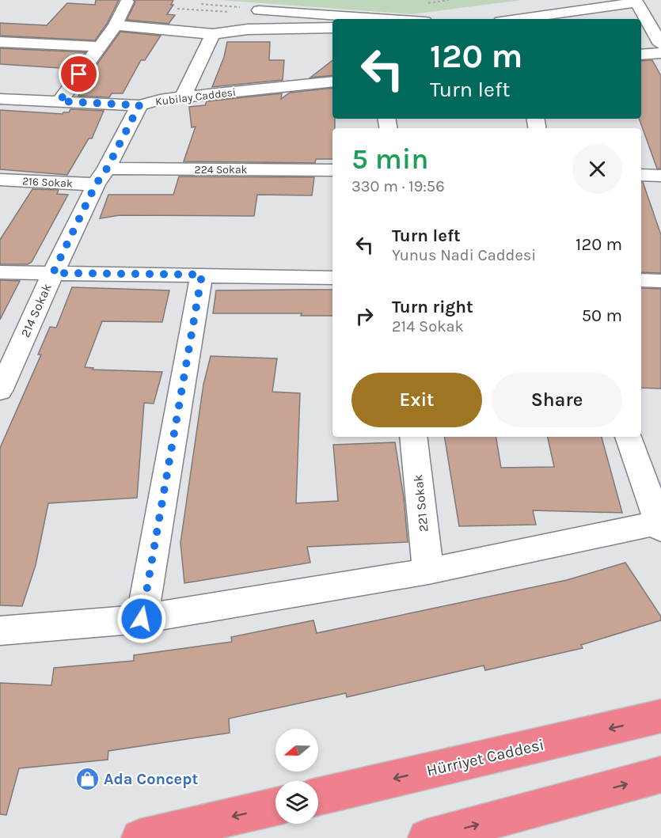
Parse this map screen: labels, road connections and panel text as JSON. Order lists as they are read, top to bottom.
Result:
{
  "streets": {
    "highway": ["Hürriyet Caddesi"],
    "street": [
      "Kubilay Caddesi",
      "224 Sokak",
      "216 Sokak",
      "214 Sokak",
      "221 Sokak"
    ]
  },
  "crossings": [
    ["Kubilay Caddesi", "214 Sokak"],
    ["224 Sokak", "216 Sokak"],
    ["224 Sokak", "214 Sokak"],
    ["216 Sokak", "214 Sokak"]
  ],
  "places": {
    "shop": ["Ada Concept"]
  },
  "north": "left",
  "page": {
    "turn": ["120 m", "Turn left"],
    "heading": ["5 min", "330 m · 19:56"],
    "list": [
      {
        "name": "Turn left",
        "note": "Yunus Nadi Caddesi",
        "value": "120 m"
      },
      {
        "name": "Turn right",
        "note": "214 Sokak",
        "value": "50 m"
      }
    ],
    "buttons": ["Exit", "Share"]
  }
}
